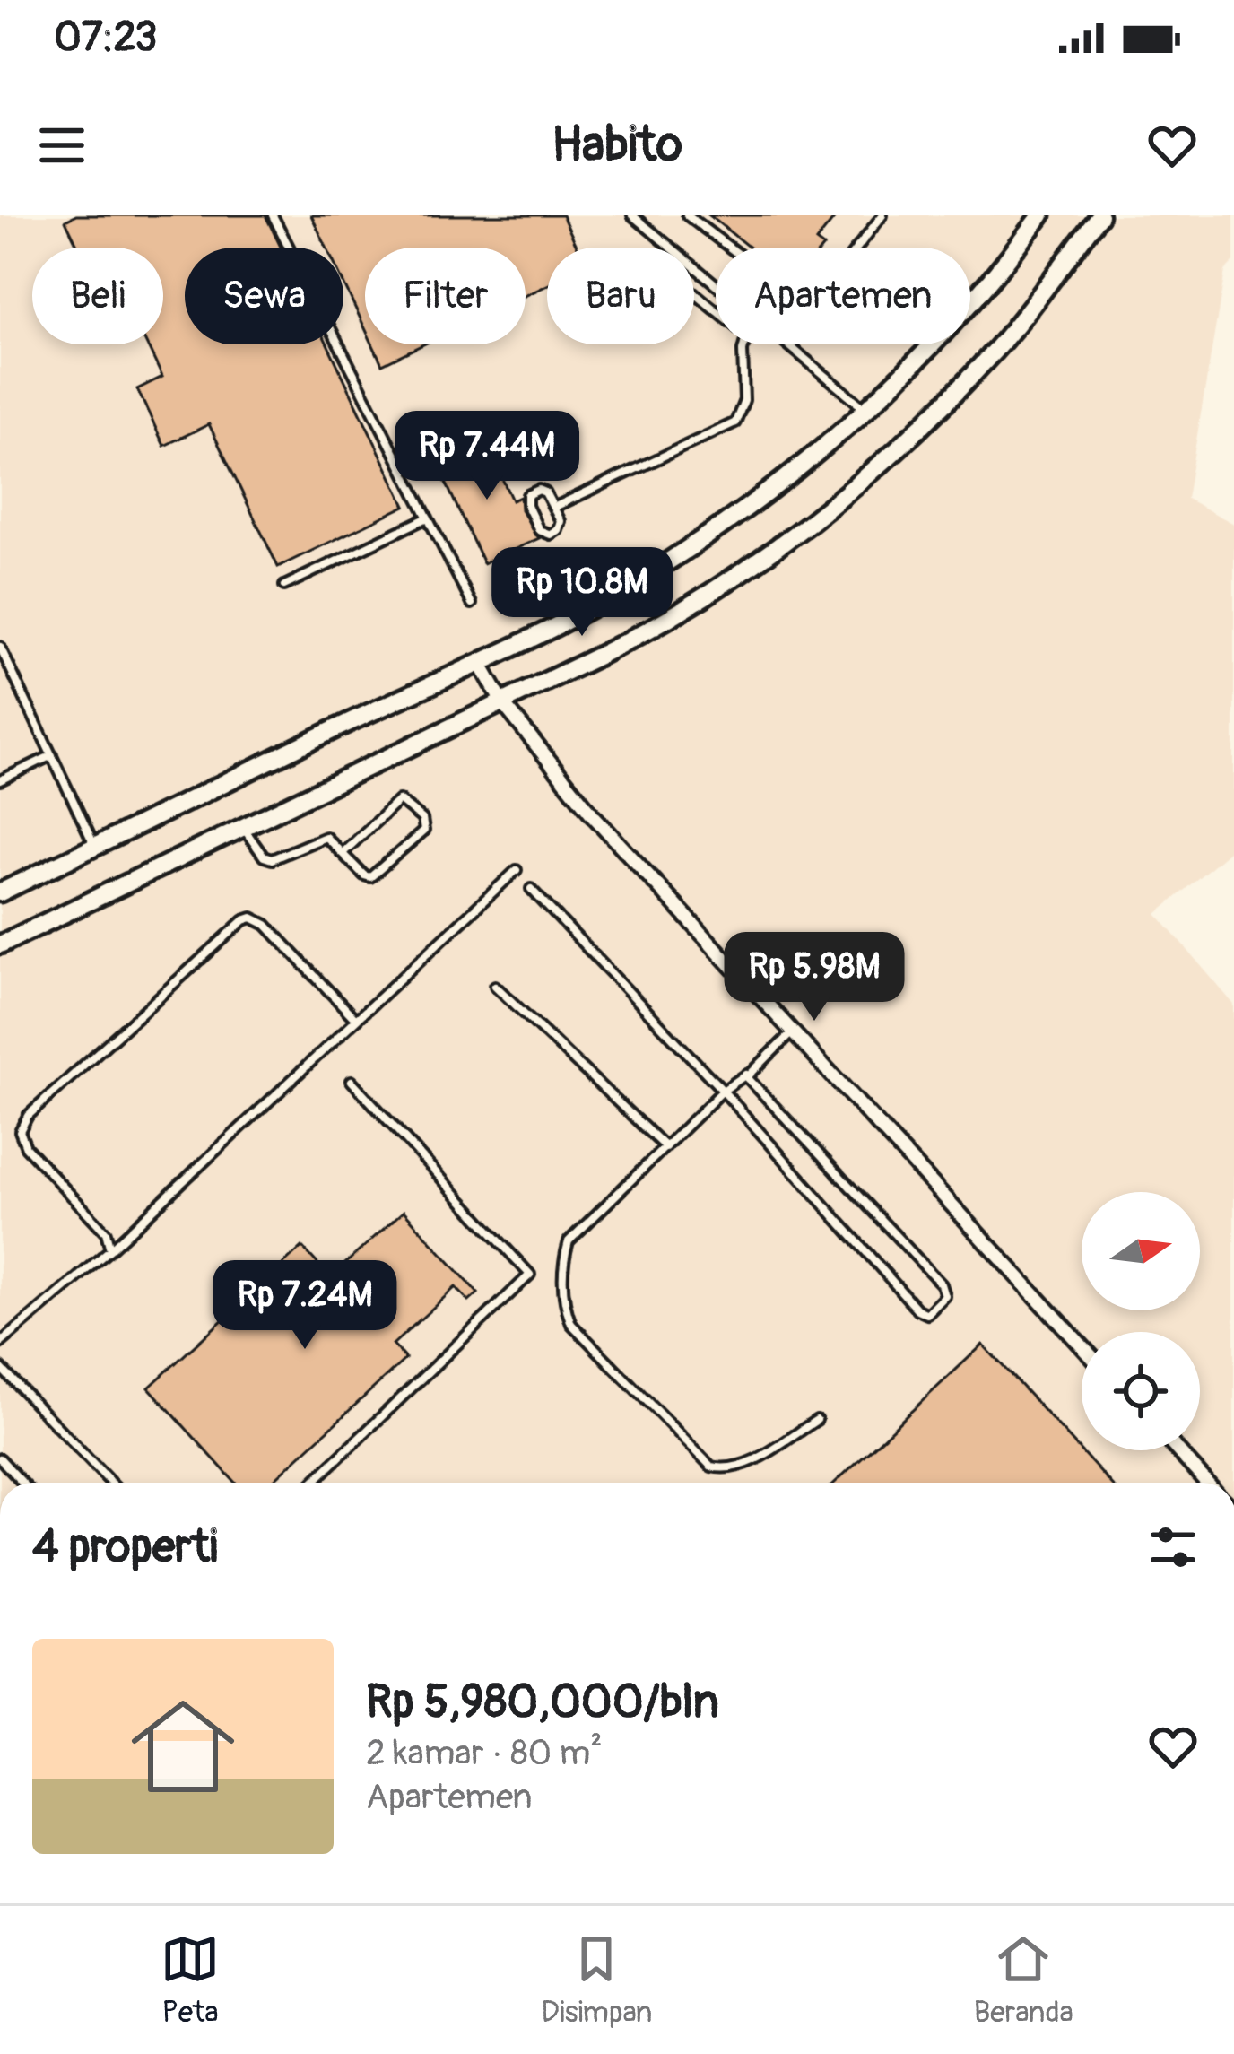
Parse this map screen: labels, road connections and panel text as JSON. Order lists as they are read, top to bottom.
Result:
{
  "north": "right",
  "page": {
    "status": "07:23",
    "header": "Habito",
    "chip": [
      "Beli",
      "Sewa",
      "Filter",
      "Baru",
      "Apartemen"
    ],
    "price": [
      "Rp 7.44M",
      "Rp 10.8M",
      "Rp 5.98M",
      "Rp 7.24M"
    ],
    "heading": "4 properti",
    "list": [
      {
        "name": "Rp 5,980,000/bln",
        "note": "2 kamar · 80 m² · Apartemen"
      }
    ],
    "tabs": ["Peta", "Disimpan", "Beranda"]
  }
}
